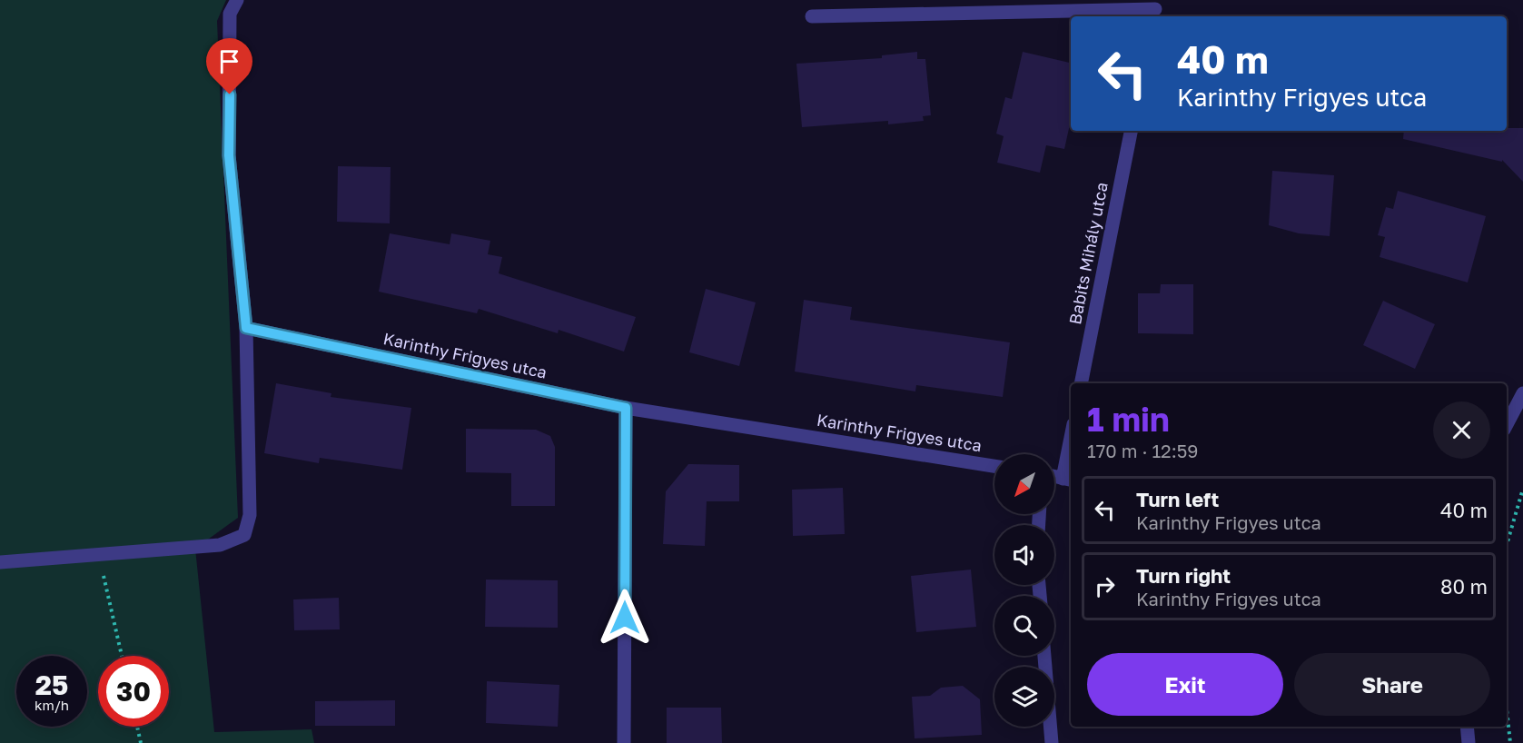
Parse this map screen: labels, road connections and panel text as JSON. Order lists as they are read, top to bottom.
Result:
{
  "streets": {
    "street": ["Babits Mihály utca", "Karinthy Frigyes utca"]
  },
  "north": "bottom left",
  "page": {
    "turn": ["40 m", "Karinthy Frigyes utca"],
    "heading": ["1 min", "170 m · 12:59"],
    "list": [
      {
        "name": "Turn left",
        "note": "Karinthy Frigyes utca",
        "value": "40 m"
      },
      {
        "name": "Turn right",
        "note": "Karinthy Frigyes utca",
        "value": "80 m"
      }
    ],
    "buttons": ["Exit", "Share"],
    "speed": "25 km/h",
    "limit": "30"
  }
}
